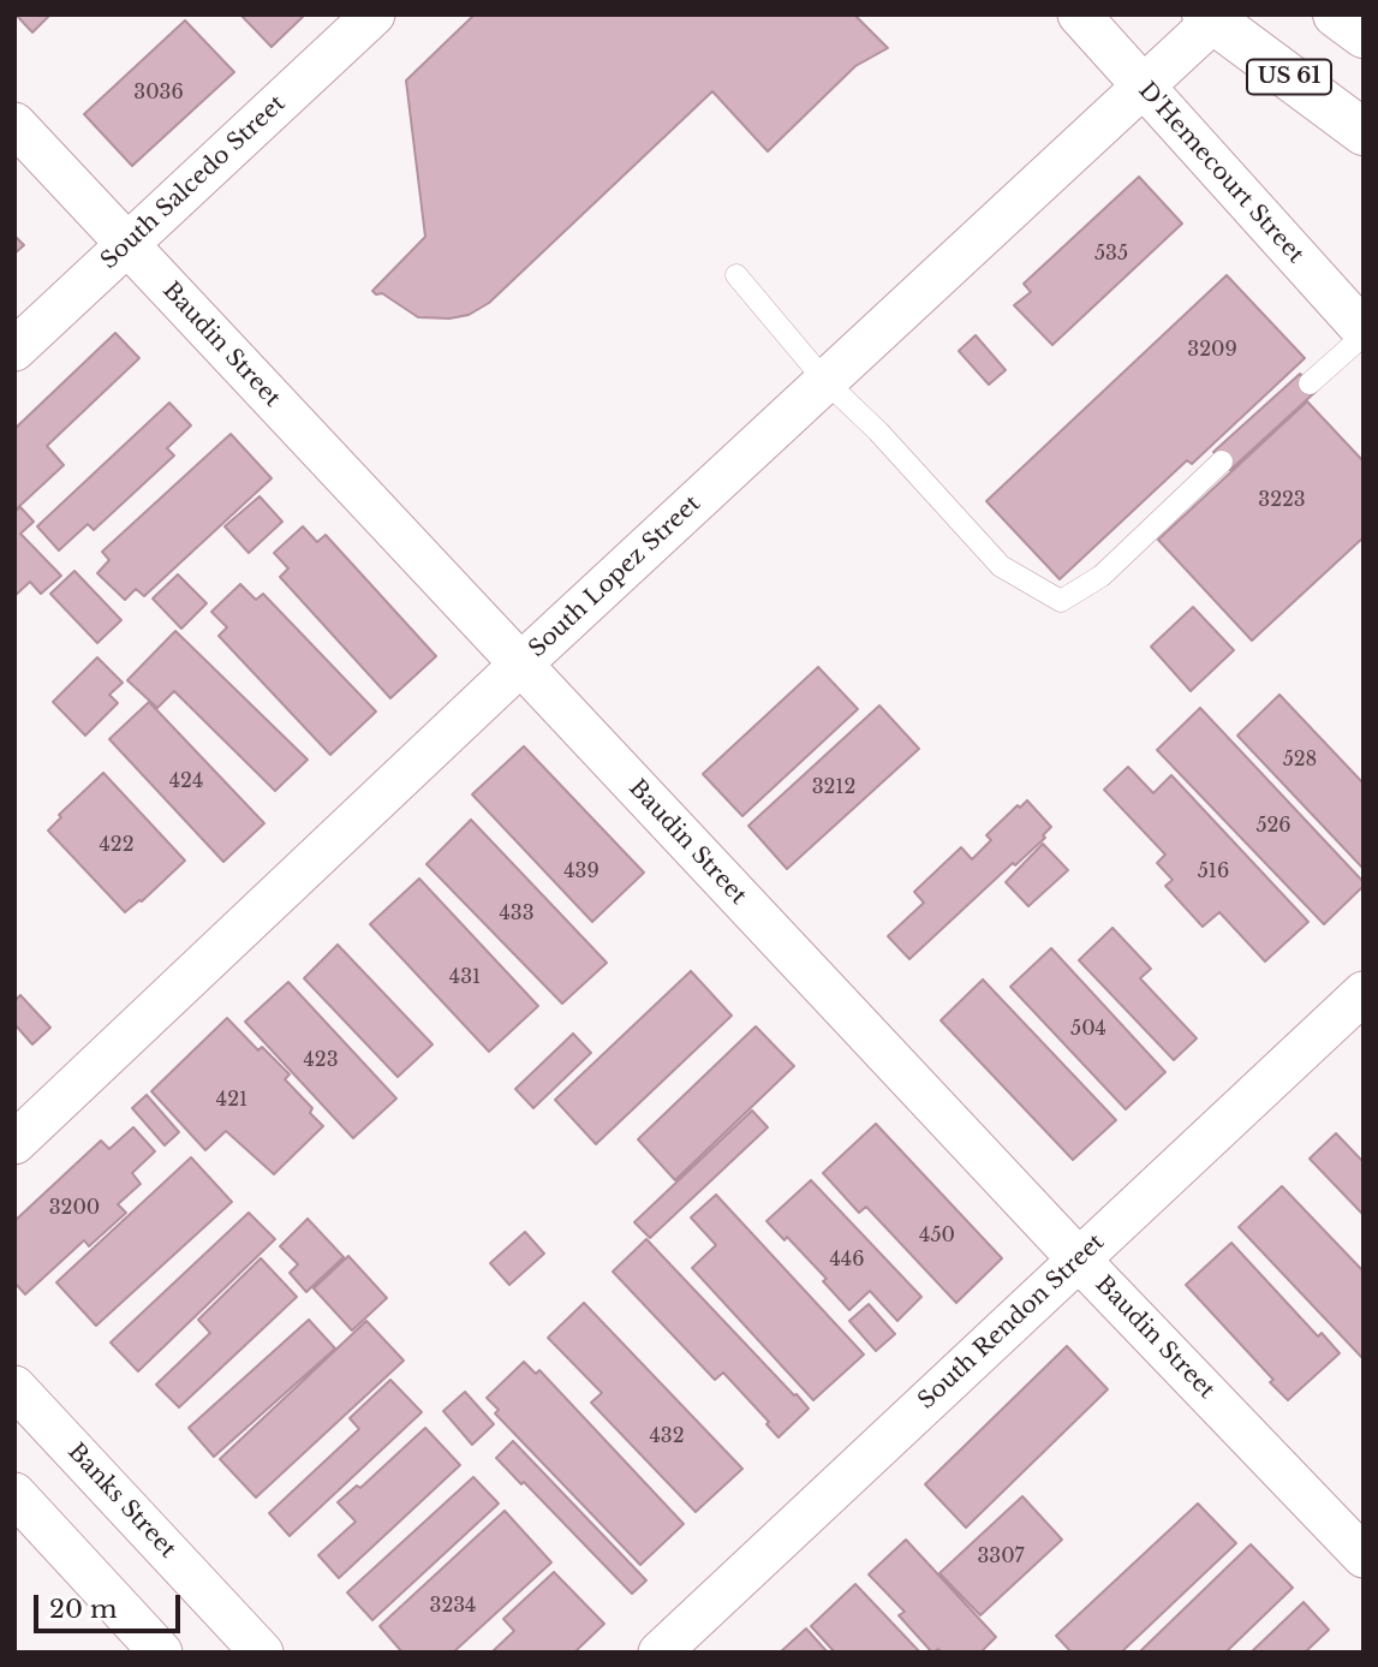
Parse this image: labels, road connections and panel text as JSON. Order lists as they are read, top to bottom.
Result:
{
  "streets": {
    "main road": ["US 61"],
    "street": [
      "D'Hemecourt Street",
      "South Salcedo Street",
      "Baudin Street",
      "South Lopez Street",
      "South Rendon Street",
      "Banks Street"
    ]
  },
  "crossings": [
    ["US 61", "South Lopez Street"],
    ["D'Hemecourt Street", "South Lopez Street"],
    ["South Salcedo Street", "Baudin Street"],
    ["Baudin Street", "South Lopez Street"],
    ["Baudin Street", "South Rendon Street"]
  ],
  "house_numbers": [
    "3036",
    "535",
    "3209",
    "3223",
    "528",
    "424",
    "3212",
    "526",
    "422",
    "439",
    "516",
    "433",
    "431",
    "504",
    "423",
    "421",
    "3200",
    "450",
    "446",
    "432",
    "3307",
    "3234"
  ],
  "scale_bar": "20 m"
}
